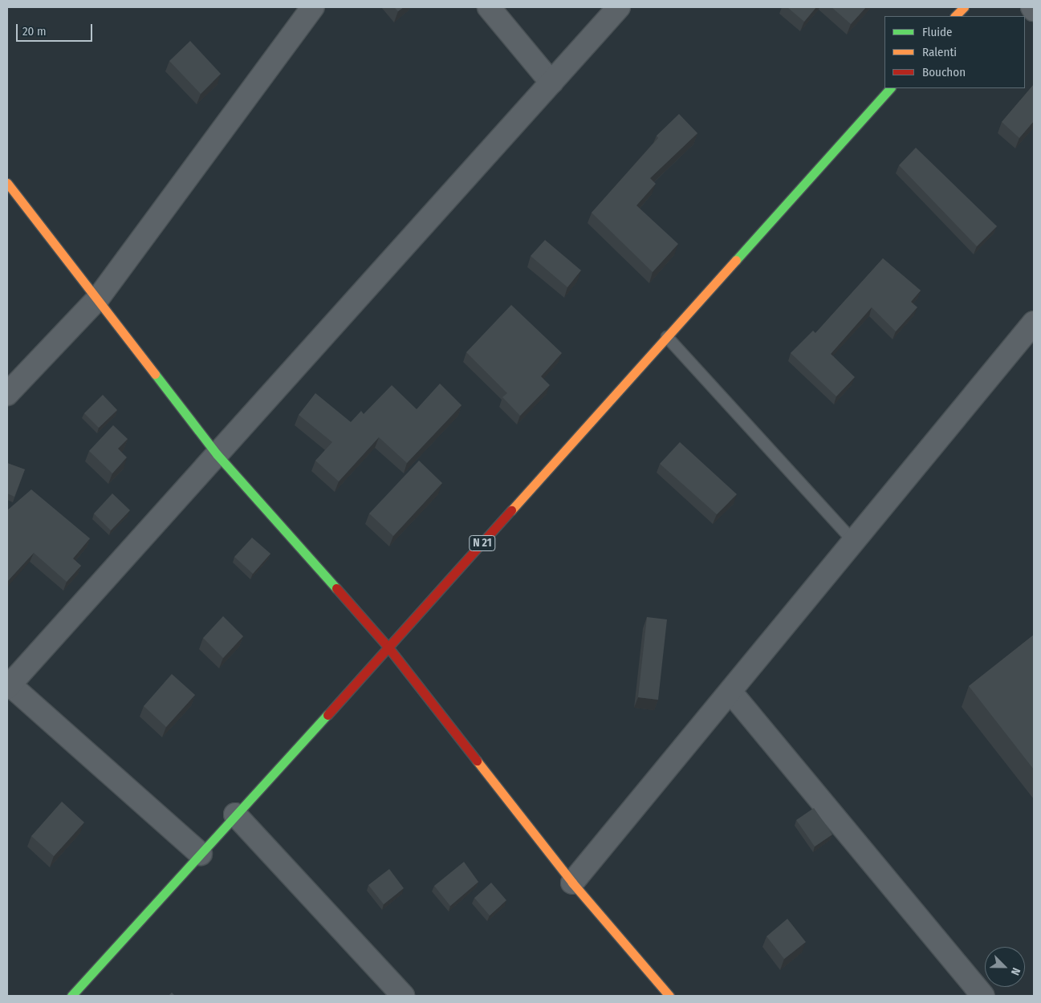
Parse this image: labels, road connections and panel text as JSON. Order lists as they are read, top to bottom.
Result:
{
  "streets": {
    "main road": ["N 21"]
  },
  "legend": ["Fluide", "Ralenti", "Bouchon"],
  "scale_bar": "20 m",
  "north": "bottom right"
}
